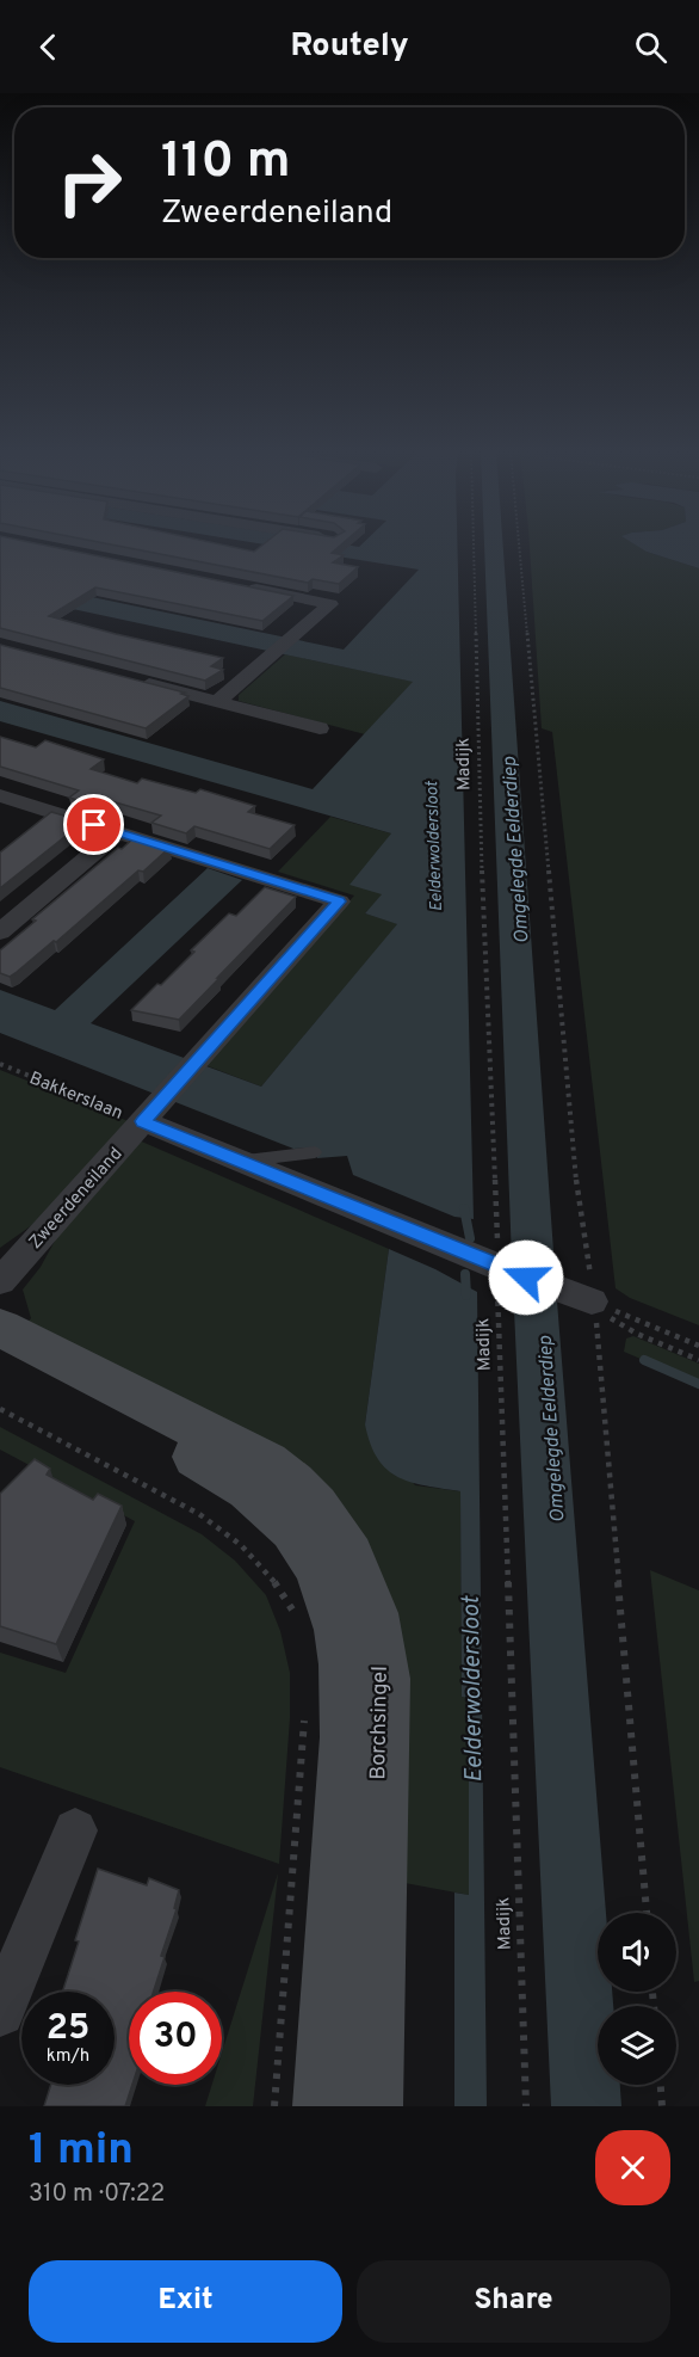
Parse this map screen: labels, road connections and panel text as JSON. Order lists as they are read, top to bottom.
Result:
{
  "streets": {
    "main road": ["Borchsingel"],
    "street": ["Bakkerslaan", "Zweerdeneiland"],
    "path": ["Madijk"]
  },
  "crossings": [
    ["Madijk", "Bakkerslaan"],
    ["Bakkerslaan", "Zweerdeneiland"]
  ],
  "water": ["Eelderwoldersloot", "Omgelegde Eelderdiep"],
  "page": {
    "header": "Routely",
    "turn": ["110 m", "Zweerdeneiland"],
    "speed": "25 km/h",
    "limit": "30",
    "heading": ["1 min", "310 m · 07:22"],
    "buttons": ["Exit", "Share"]
  }
}
